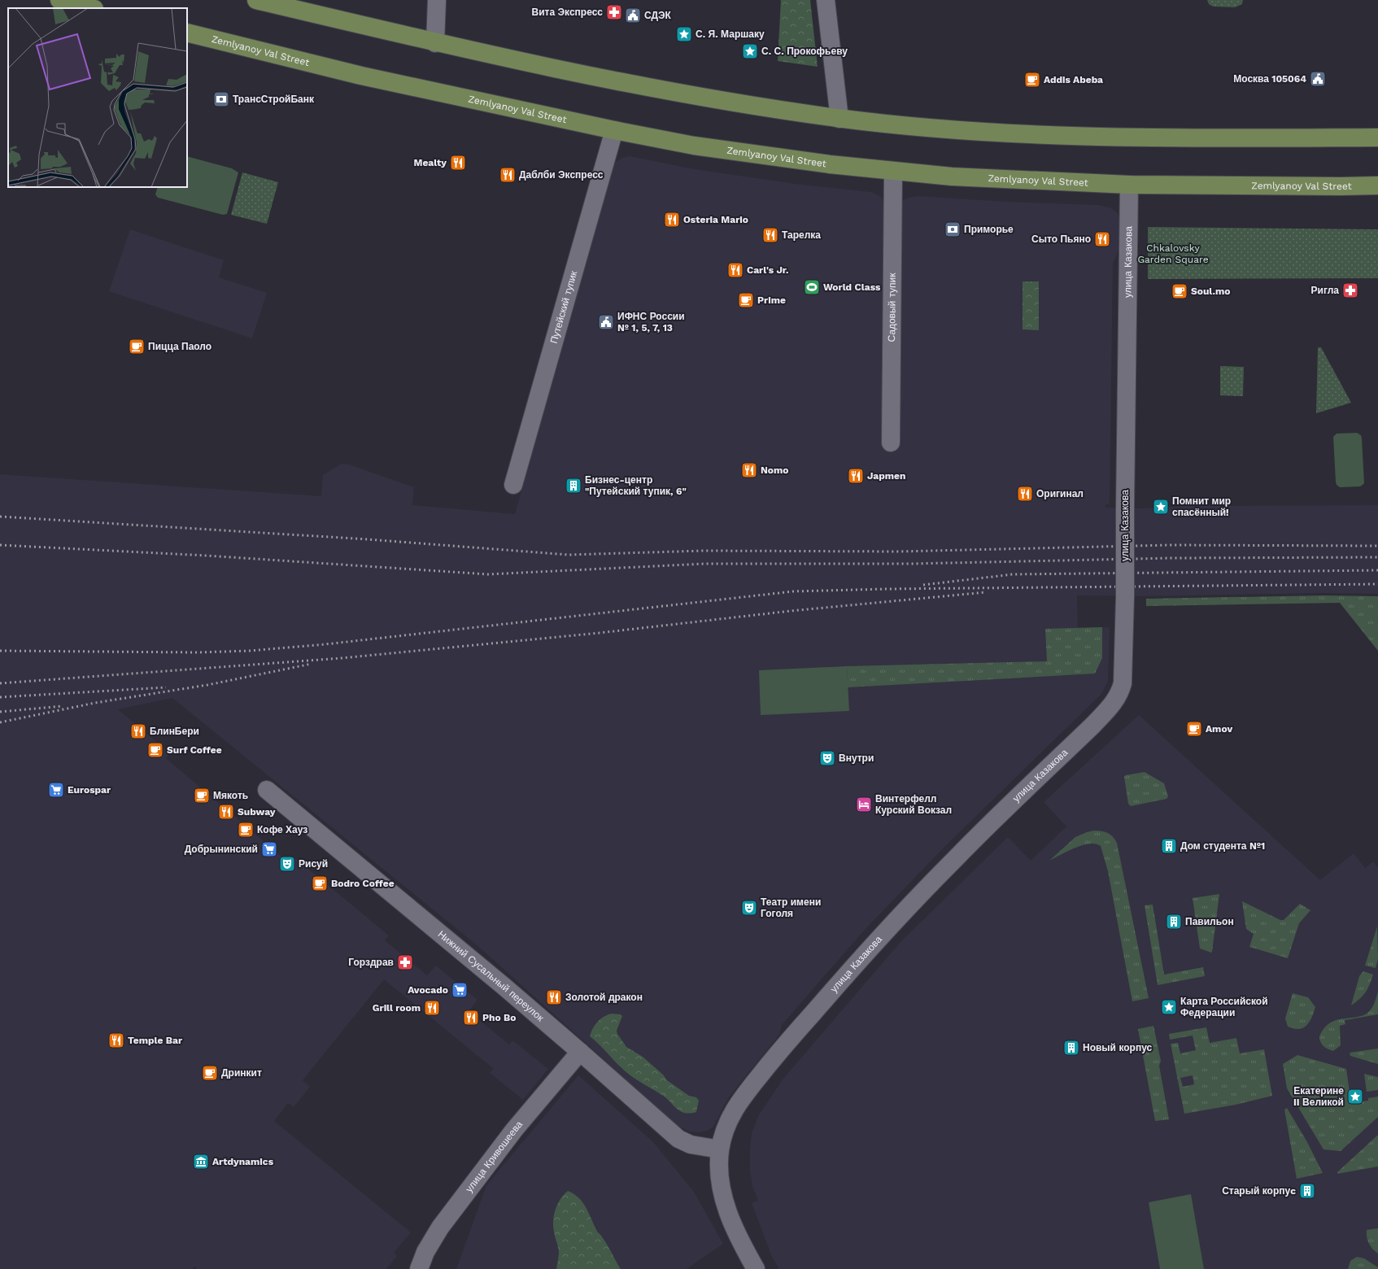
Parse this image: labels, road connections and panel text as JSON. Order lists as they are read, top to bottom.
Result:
{
  "streets": {
    "main road": ["Zemlyanoy Val Street"],
    "street": [
      "улица Казакова",
      "Путейский тупик",
      "Садовый тупик",
      "Нижний Сусальный переулок",
      "улица Кривошеева"
    ]
  },
  "crossings": [
    ["Zemlyanoy Val Street", "улица Казакова"],
    ["Zemlyanoy Val Street", "Путейский тупик"],
    ["Zemlyanoy Val Street", "Садовый тупик"],
    ["улица Казакова", "Нижний Сусальный переулок"],
    ["Нижний Сусальный переулок", "улица Кривошеева"]
  ],
  "parks": ["Chkalovsky Garden Square"],
  "places": {
    "pharmacy": ["Вита Экспресс", "Ригла", "Горздрав"],
    "public building": ["СДЭК", "Москва 105064", "ИФНС России № 1, 5, 7, 13"],
    "place": [
      "С. Я. Маршаку",
      "С. С. Прокофьеву",
      "Помнит мир спасённый!",
      "Карта Российской Федерации",
      "Екатерине II Великой"
    ],
    "cafe": [
      "Addis Abeba",
      "Soul.mo",
      "Prime",
      "Пицца Паоло",
      "Amov",
      "Surf Coffee",
      "Мякоть",
      "Кофе Хауз",
      "Bodro Coffee",
      "Дринкит"
    ],
    "bank": ["ТрансСтройБанк", "Приморье"],
    "restaurant": [
      "Mealty",
      "Даблби Экспресс",
      "Osteria Mario",
      "Тарелка",
      "Сыто Пьяно",
      "Carl's Jr.",
      "Nomo",
      "Japmen",
      "Оригинал",
      "БлинБери",
      "Subway",
      "Золотой дракон",
      "Grill room",
      "Pho Bo",
      "Temple Bar"
    ],
    "sports": ["World Class"],
    "building": [
      "Бизнес-центр \"Путейский тупик, 6\"",
      "Дом студента №1",
      "Павильон",
      "Новый корпус",
      "Старый корпуc"
    ],
    "theatre": ["Внутри", "Рисуй", "Театр имени Гоголя"],
    "supermarket": ["Eurospar", "Добрынинский", "Avocado"],
    "hotel": ["Винтерфелл Курский Вокзал"],
    "museum": ["Artdynamics"]
  }
}
